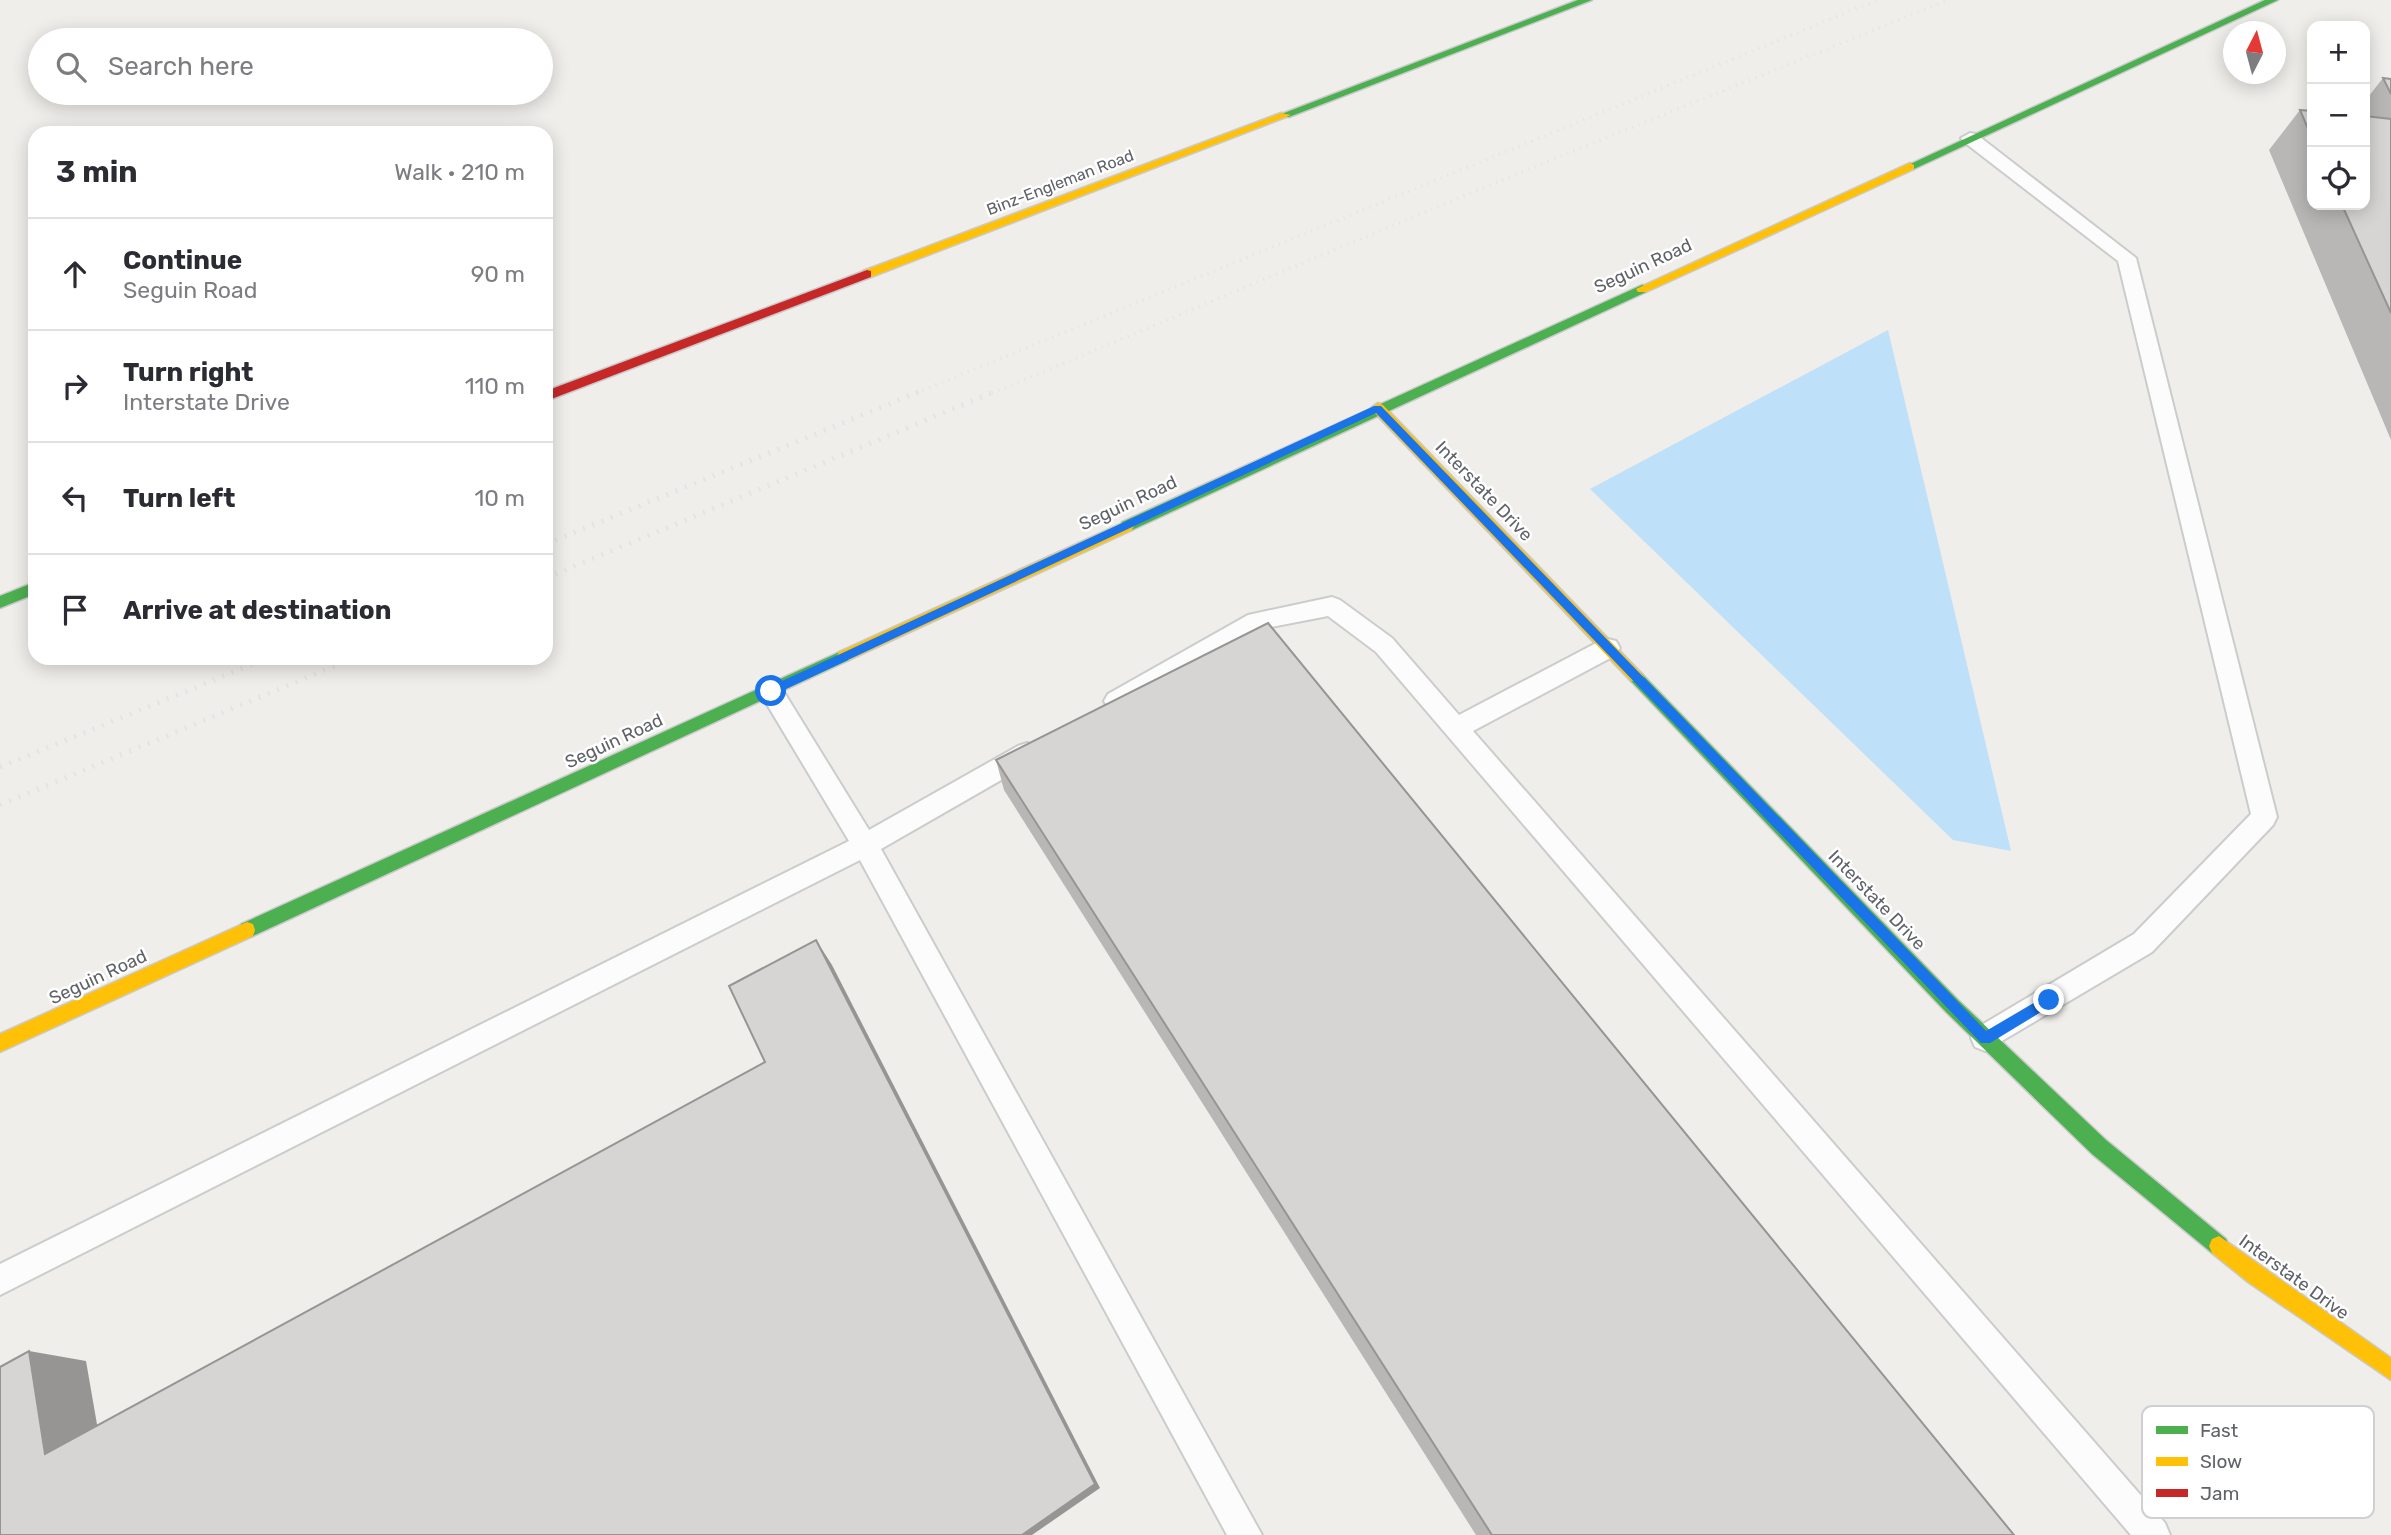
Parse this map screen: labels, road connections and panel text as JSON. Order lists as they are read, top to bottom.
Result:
{
  "streets": {
    "main road": ["Binz-Engleman Road", "Seguin Road", "Interstate Drive"]
  },
  "crossings": [
    ["Seguin Road", "Interstate Drive"]
  ],
  "legend": ["Fast", "Slow", "Jam"],
  "north": "top",
  "page": {
    "map_buttons": ["+", "−"],
    "search": "Search here",
    "heading": ["3 min", "Walk · 210 m"],
    "list": [
      ["Continue", "Seguin Road", "90 m"],
      ["Turn right", "Interstate Drive", "110 m"],
      ["Turn left", "10 m"],
      "Arrive at destination"
    ]
  }
}
